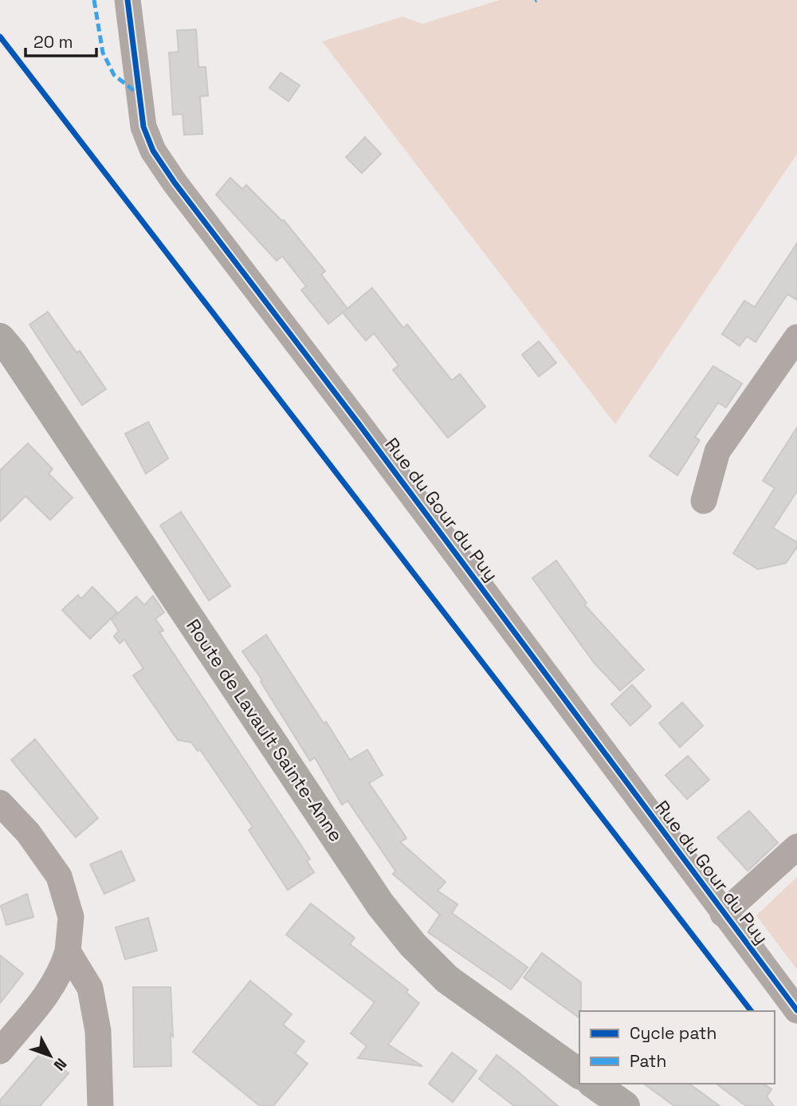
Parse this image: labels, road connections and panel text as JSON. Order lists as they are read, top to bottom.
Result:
{
  "streets": {
    "street": ["Rue du Gour du Puy", "Route de Lavault Sainte-Anne"]
  },
  "legend": ["Cycle path", "Path"],
  "scale_bar": "20 m",
  "north": "bottom right"
}
